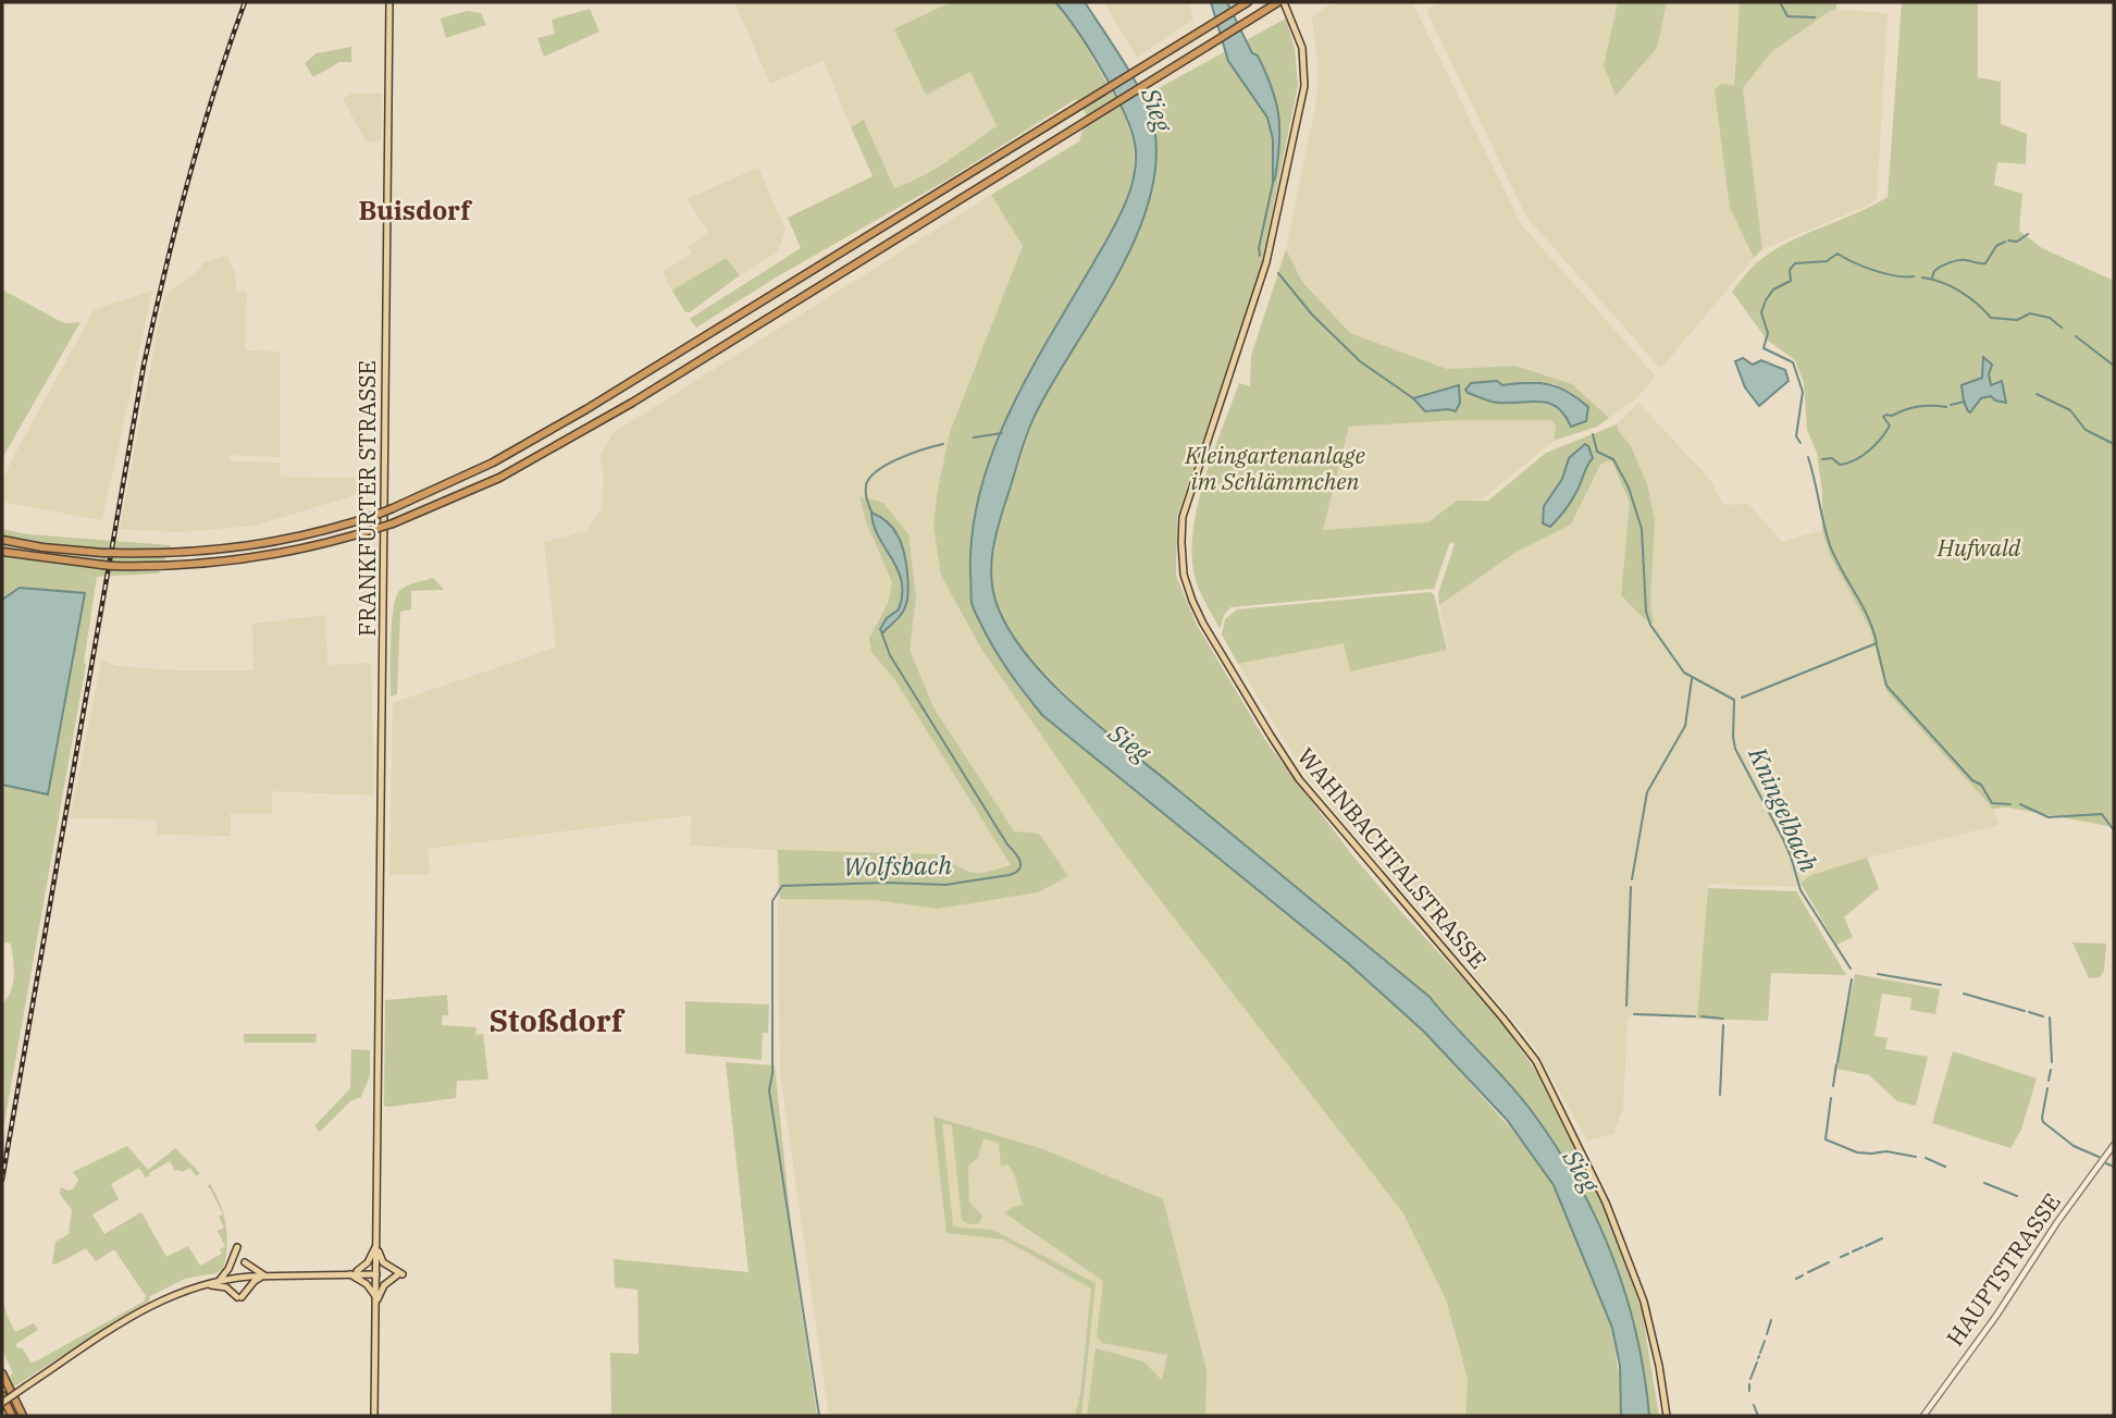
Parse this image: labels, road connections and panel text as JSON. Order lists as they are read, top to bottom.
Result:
{
  "streets": {
    "main road": ["FRANKFURTER STRASSE", "WAHNBACHTALSTRASSE"],
    "street": ["HAUPTSTRASSE"]
  },
  "districts": ["Buisdorf", "Stoßdorf"],
  "water": ["Sieg", "Kningelbach", "Wolfsbach"],
  "parks": ["Kleingartenanlage im Schlämmchen", "Hufwald"]
}
